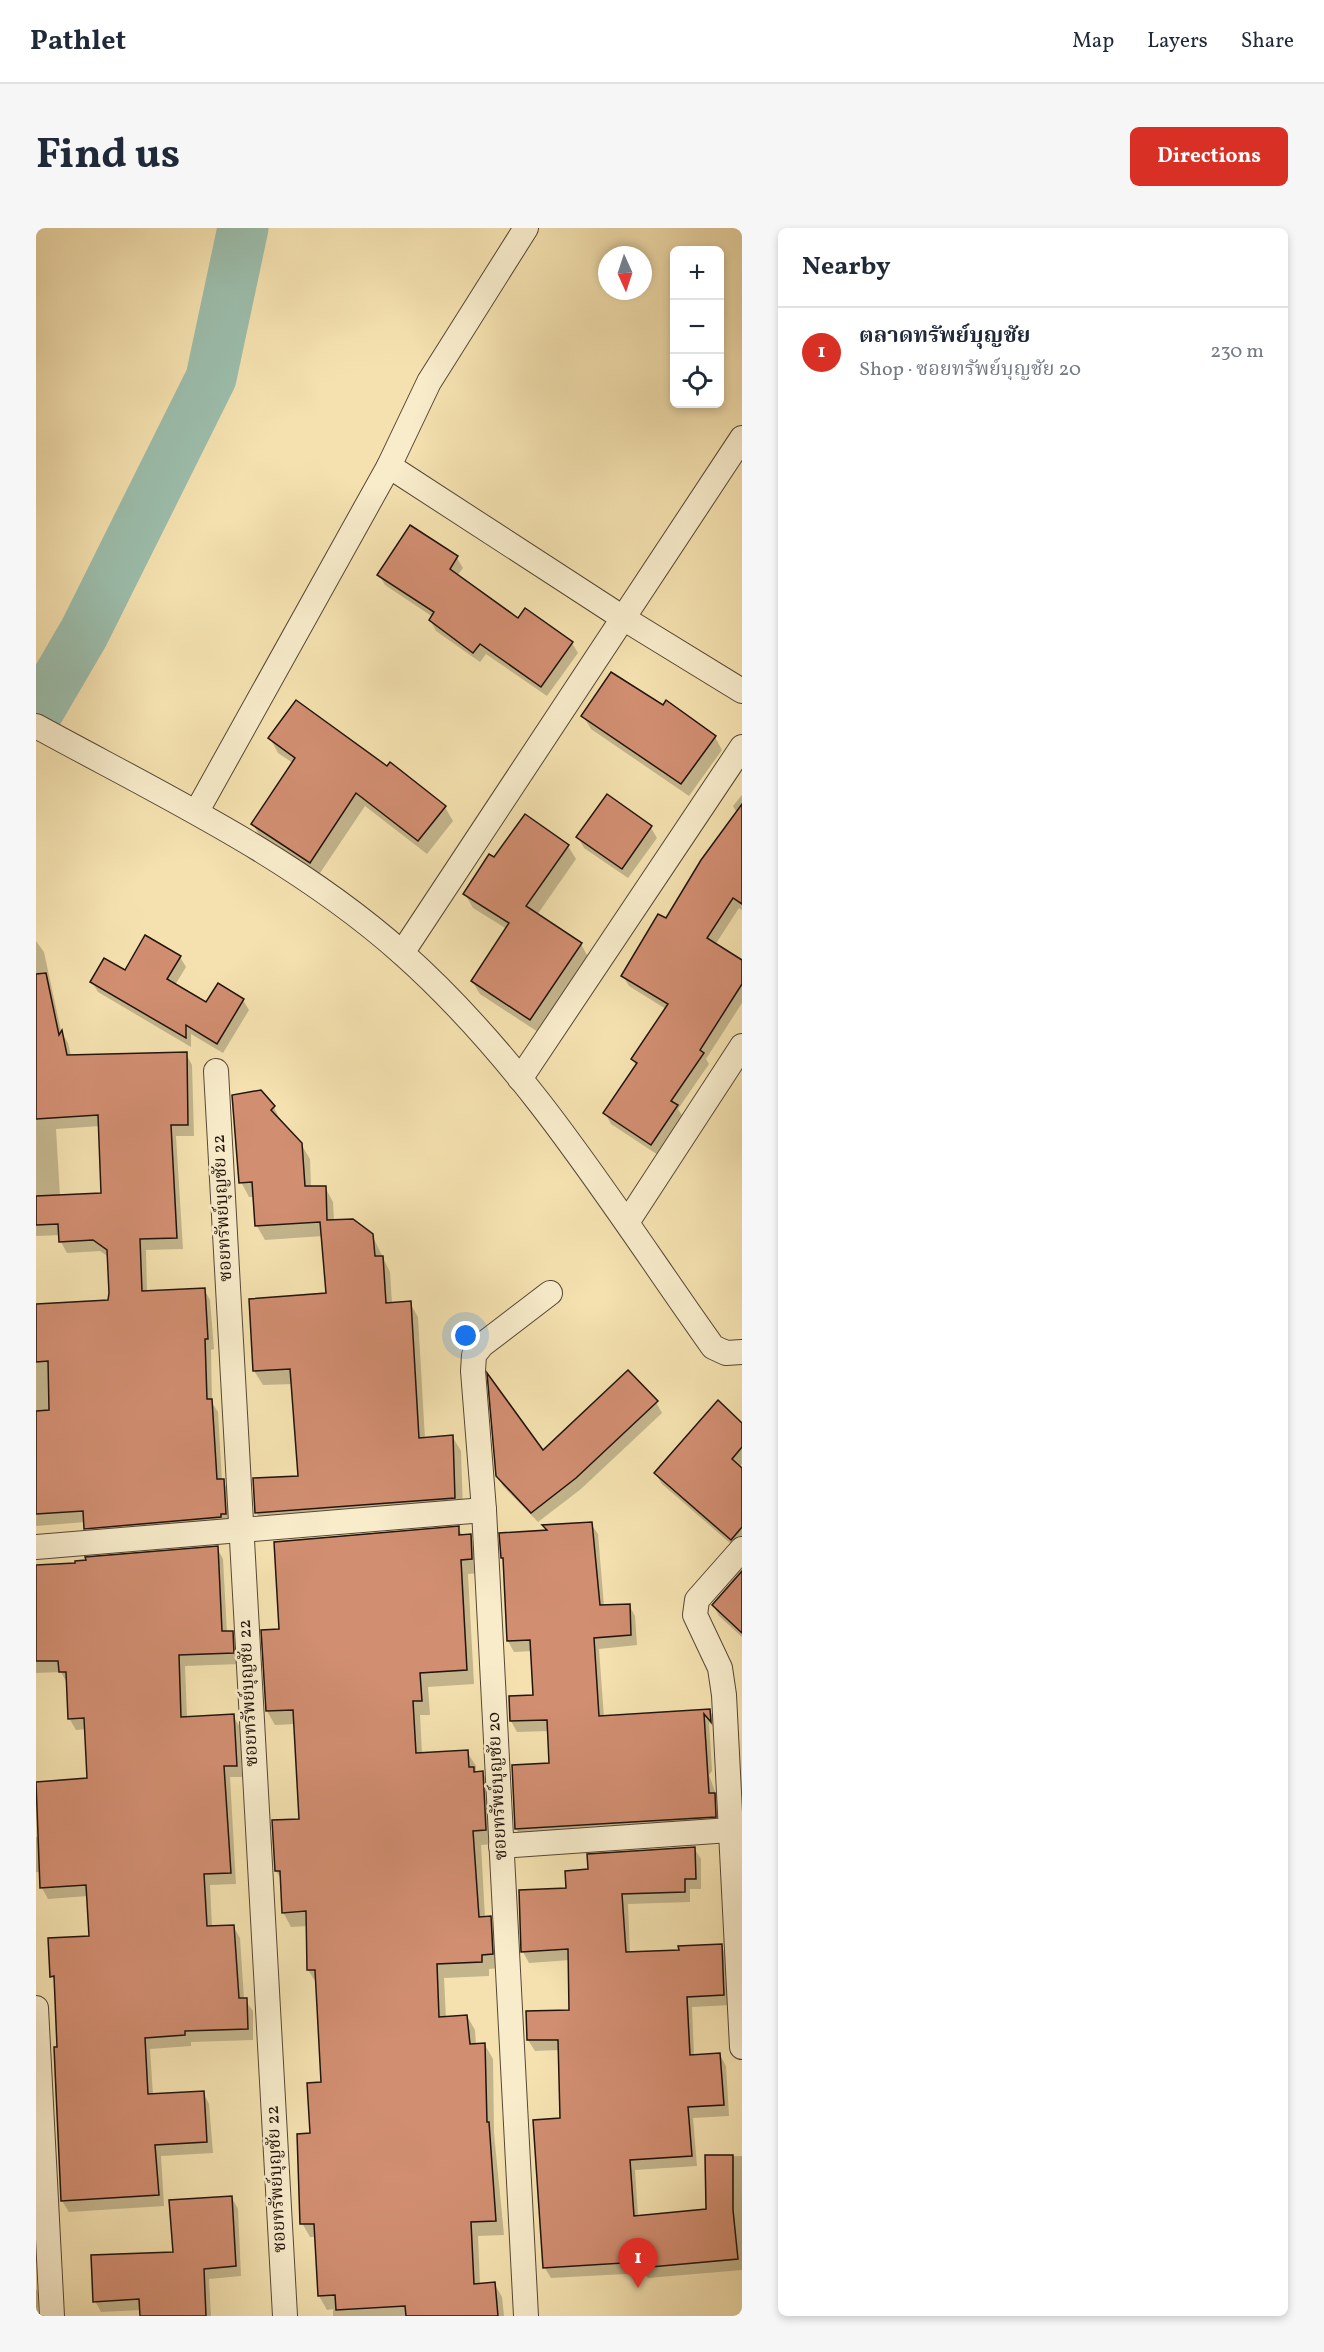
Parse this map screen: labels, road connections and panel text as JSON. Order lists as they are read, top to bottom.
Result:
{
  "streets": {
    "street": ["ซอยทรัพย์บุญชัย 22", "ซอยทรัพย์บุญชัย 20"]
  },
  "north": "bottom",
  "page": {
    "header": "Pathlet",
    "nav": ["Map", "Layers", "Share"],
    "title": "Find us",
    "buttons": "Directions",
    "heading": "Nearby",
    "map_buttons": ["+", "−"],
    "list": [
      {
        "mark": "1",
        "name": "ตลาดทรัพย์บุญชัย",
        "note": "Shop · ซอยทรัพย์บุญชัย 20",
        "value": "230 m"
      }
    ],
    "pins": "1"
  }
}
